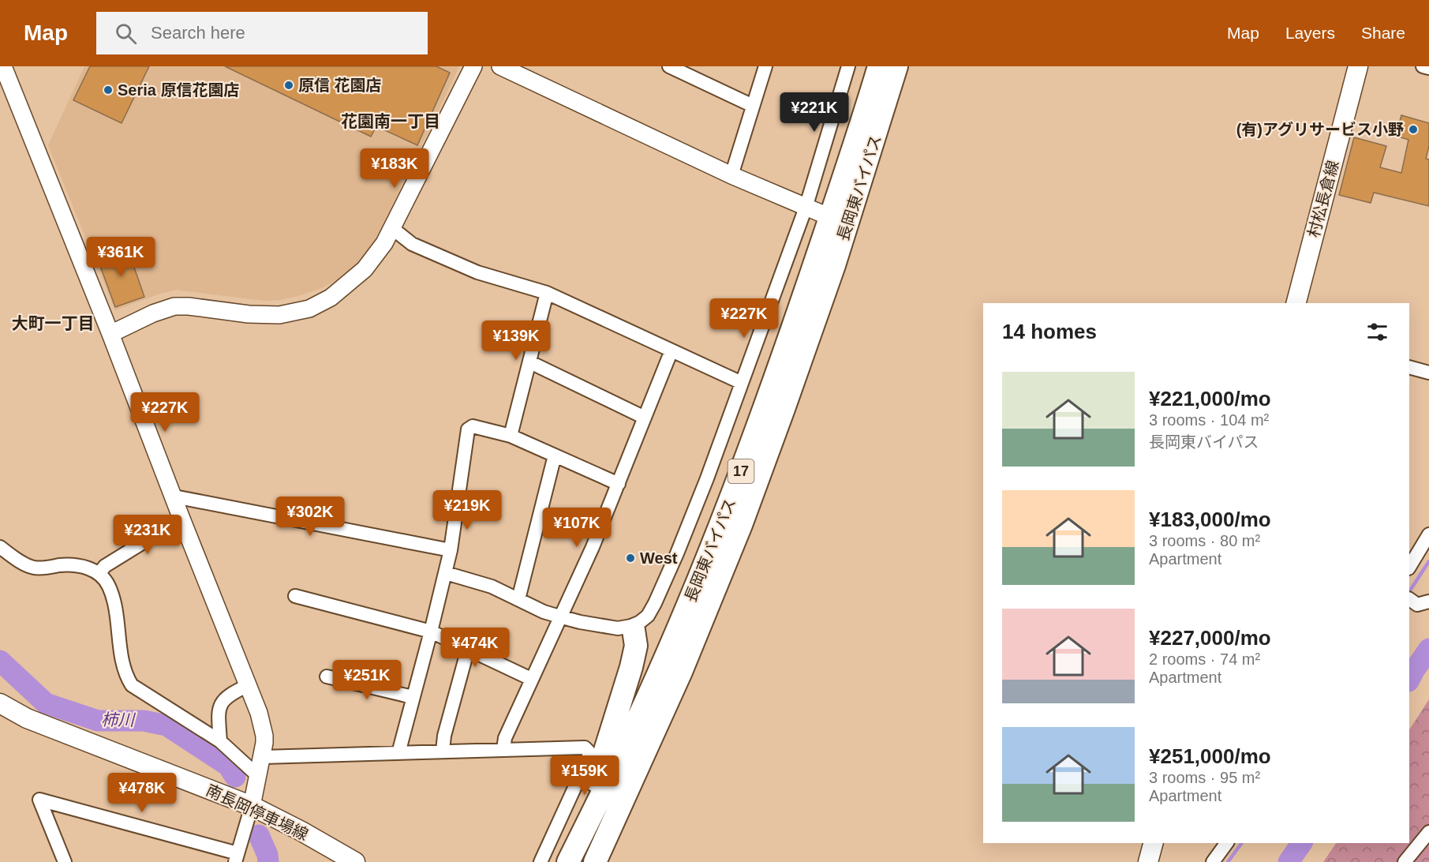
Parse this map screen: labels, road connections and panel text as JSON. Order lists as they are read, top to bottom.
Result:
{
  "streets": {
    "highway": ["長岡東バイパス", "17"],
    "main road": ["村松長倉線", "南長岡停車場線"]
  },
  "districts": ["花園南一丁目", "大町一丁目"],
  "water": ["柿川"],
  "places": [
    "原信 花園店",
    "Seria 原信花園店",
    "(有)アグリサービス小野",
    "West"
  ],
  "page": {
    "header": "Map",
    "search": "Search here",
    "nav": ["Map", "Layers", "Share"],
    "price": [
      "¥221K",
      "¥183K",
      "¥361K",
      "¥227K",
      "¥139K",
      "¥227K",
      "¥219K",
      "¥302K",
      "¥107K",
      "¥231K",
      "¥474K",
      "¥251K",
      "¥159K",
      "¥478K"
    ],
    "heading": "14 homes",
    "list": [
      {
        "name": "¥221,000/mo",
        "note": "3 rooms · 104 m² · 長岡東バイパス"
      },
      {
        "name": "¥183,000/mo",
        "note": "3 rooms · 80 m² · Apartment"
      },
      {
        "name": "¥227,000/mo",
        "note": "2 rooms · 74 m² · Apartment"
      },
      {
        "name": "¥251,000/mo",
        "note": "3 rooms · 95 m² · Apartment"
      }
    ]
  }
}
